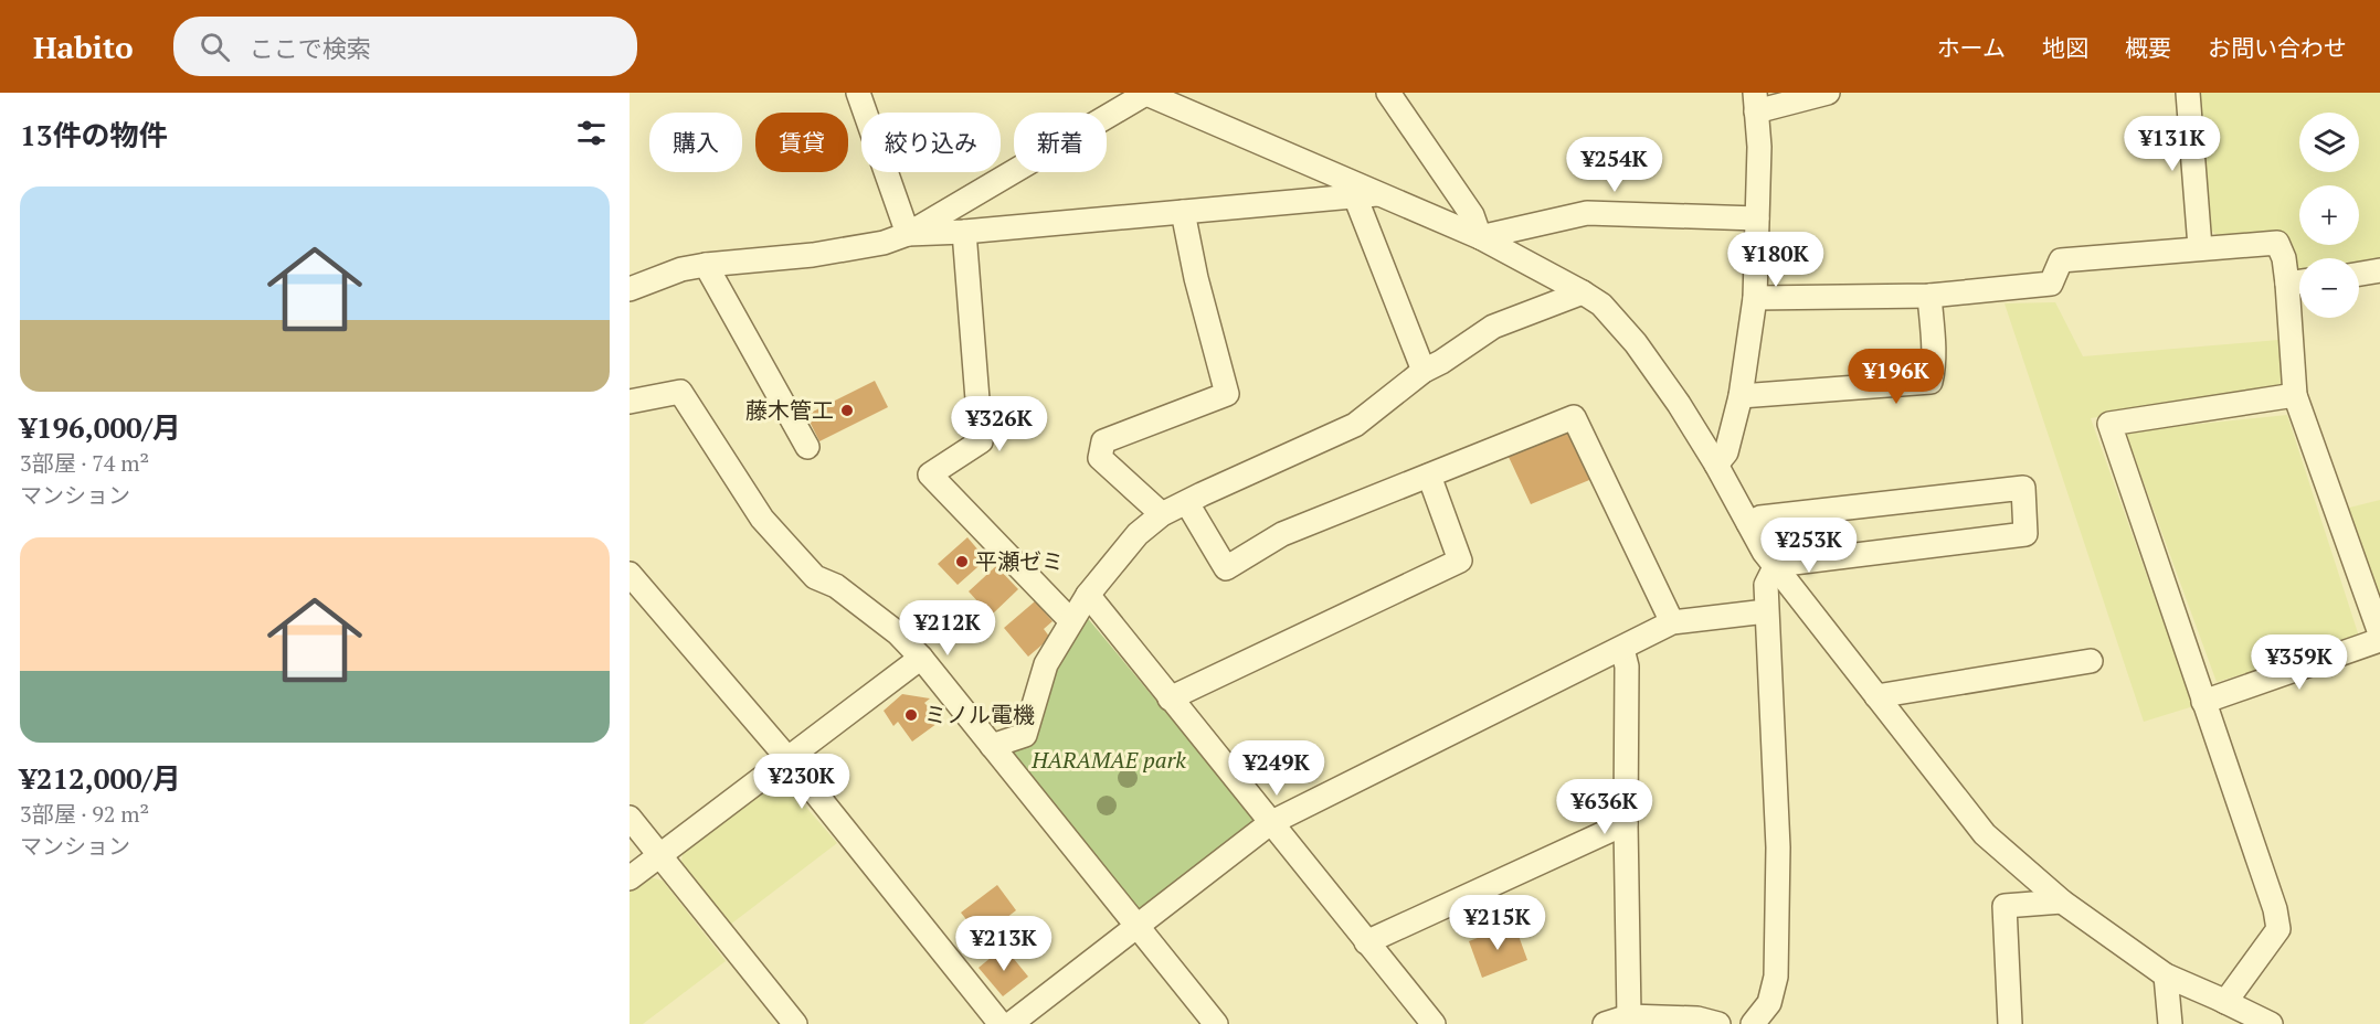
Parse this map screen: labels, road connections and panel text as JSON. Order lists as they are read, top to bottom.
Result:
{
  "parks": ["HARAMAE park"],
  "places": ["藤木管工", "平瀬ゼミ", "ミノル電機"],
  "page": {
    "header": "Habito",
    "search": "ここで検索",
    "nav": [
      "ホーム",
      "地図",
      "概要",
      "お問い合わせ"
    ],
    "heading": "13件の物件",
    "map_buttons": ["+", "−"],
    "chip": [
      "購入",
      "賃貸",
      "絞り込み",
      "新着"
    ],
    "price": [
      "¥131K",
      "¥254K",
      "¥180K",
      "¥196K",
      "¥326K",
      "¥253K",
      "¥212K",
      "¥359K",
      "¥249K",
      "¥230K",
      "¥636K",
      "¥215K",
      "¥213K"
    ],
    "list": [
      {
        "name": "¥196,000/月",
        "note": "3部屋 · 74 m² · マンション"
      },
      {
        "name": "¥212,000/月",
        "note": "3部屋 · 92 m² · マンション"
      }
    ]
  }
}
